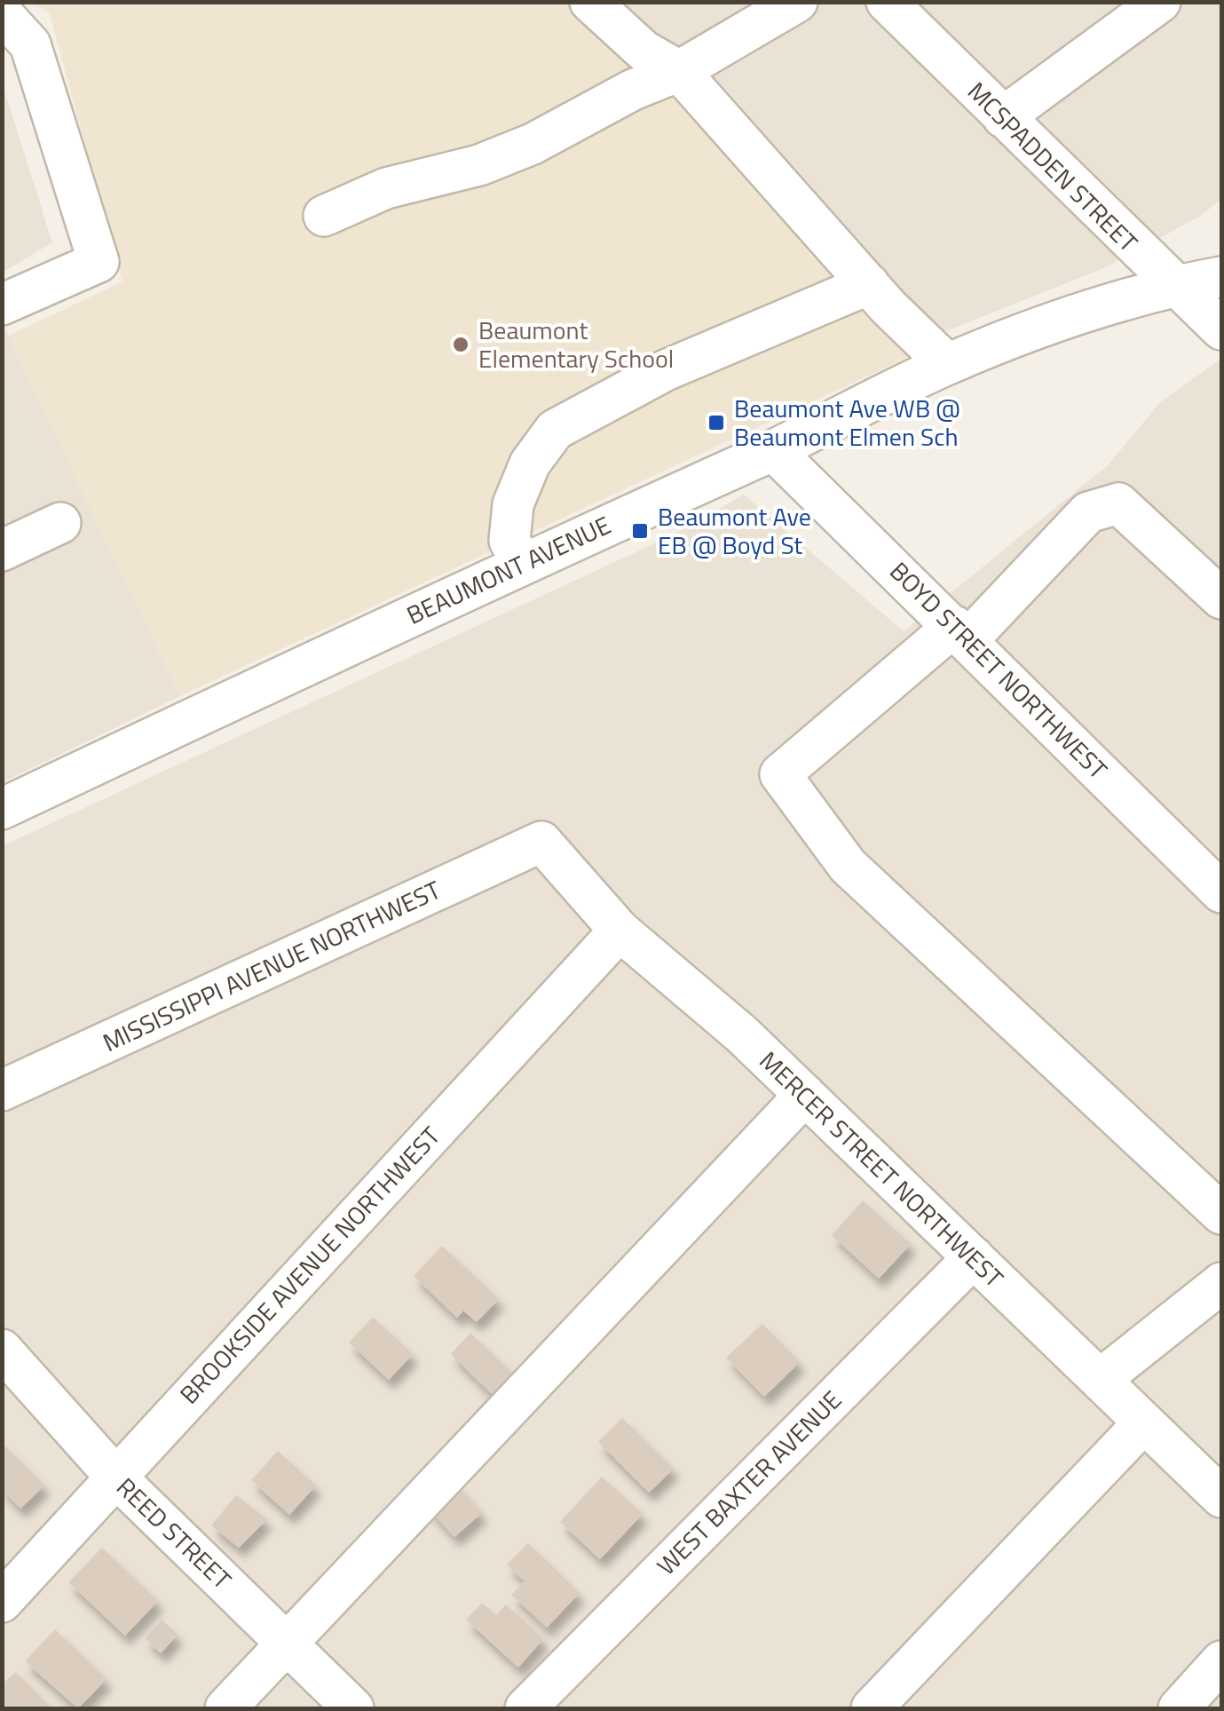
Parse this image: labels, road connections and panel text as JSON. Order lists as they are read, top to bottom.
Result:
{
  "streets": {
    "street": [
      "MCSPADDEN STREET",
      "BEAUMONT AVENUE",
      "BOYD STREET NORTHWEST",
      "MISSISSIPPI AVENUE NORTHWEST",
      "MERCER STREET NORTHWEST",
      "BROOKSIDE AVENUE NORTHWEST",
      "WEST BAXTER AVENUE",
      "REED STREET"
    ]
  },
  "crossings": [
    ["MCSPADDEN STREET", "BEAUMONT AVENUE"],
    ["BEAUMONT AVENUE", "BOYD STREET NORTHWEST"],
    ["MISSISSIPPI AVENUE NORTHWEST", "MERCER STREET NORTHWEST"],
    ["MERCER STREET NORTHWEST", "BROOKSIDE AVENUE NORTHWEST"],
    ["MERCER STREET NORTHWEST", "WEST BAXTER AVENUE"],
    ["BROOKSIDE AVENUE NORTHWEST", "REED STREET"]
  ],
  "places": {
    "other": ["Beaumont Elementary School"],
    "transit": ["Beaumont Ave WB @ Beaumont Elmen Sch", "Beaumont Ave EB @ Boyd St"]
  }
}
